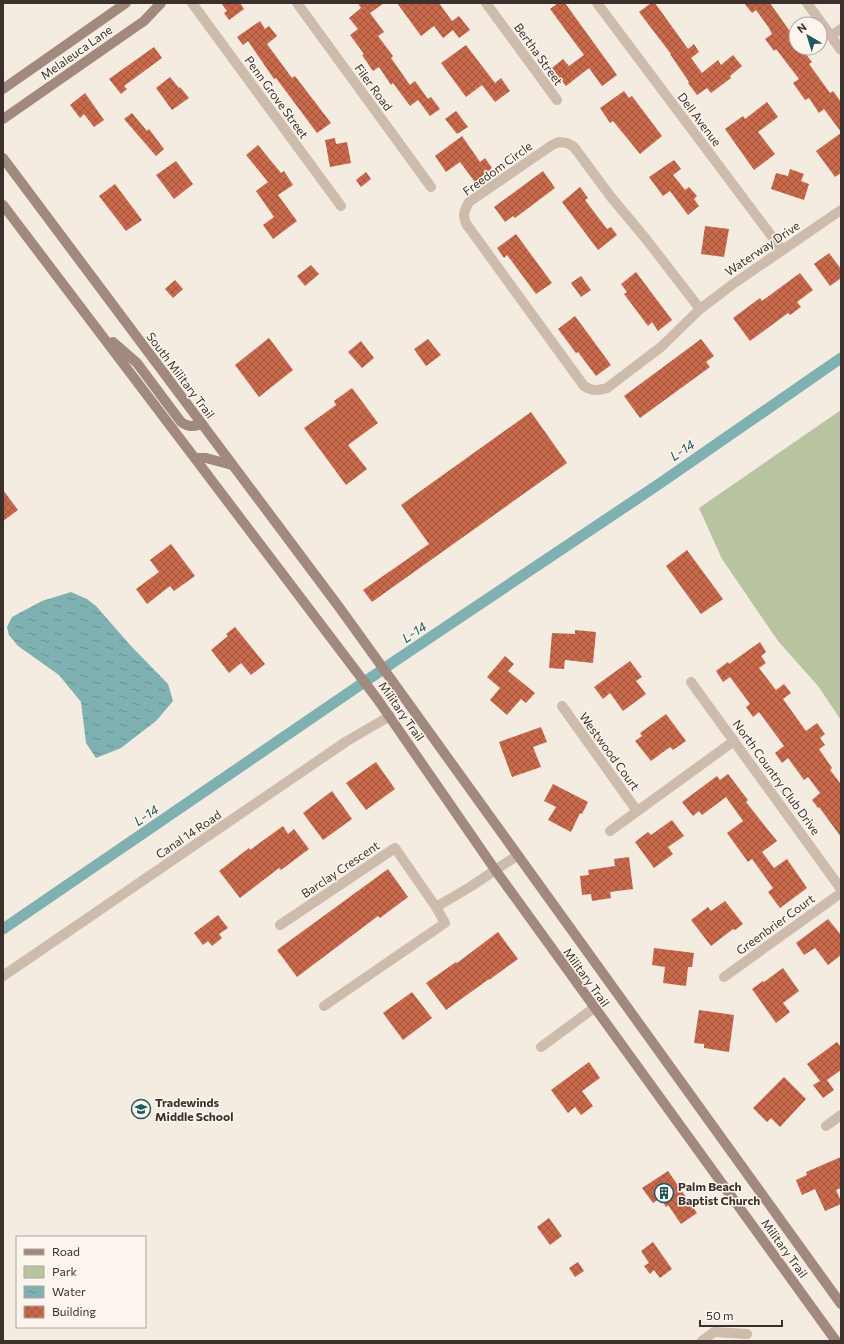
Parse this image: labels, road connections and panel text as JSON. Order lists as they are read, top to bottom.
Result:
{
  "streets": {
    "main road": ["Melaleuca Lane", "South Military Trail", "Military Trail"],
    "street": [
      "Bertha Street",
      "Filer Road",
      "Penn Grove Street",
      "Dell Avenue",
      "Freedom Circle",
      "Waterway Drive",
      "Westwood Court",
      "North Country Club Drive",
      "Canal 14 Road",
      "Barclay Crescent",
      "Greenbrier Court"
    ]
  },
  "crossings": [
    ["Dell Avenue", "Waterway Drive"],
    ["Freedom Circle", "Waterway Drive"],
    ["South Military Trail", "Military Trail"],
    ["Military Trail", "Canal 14 Road"],
    ["Westwood Court", "North Country Club Drive"]
  ],
  "water": ["L-14"],
  "places": {
    "school or university": ["Tradewinds Middle School"],
    "building": ["Palm Beach Baptist Church"]
  },
  "legend": [
    "Road",
    "Park",
    "Water",
    "Building"
  ],
  "scale_bar": "50 m",
  "north": "top left"
}
